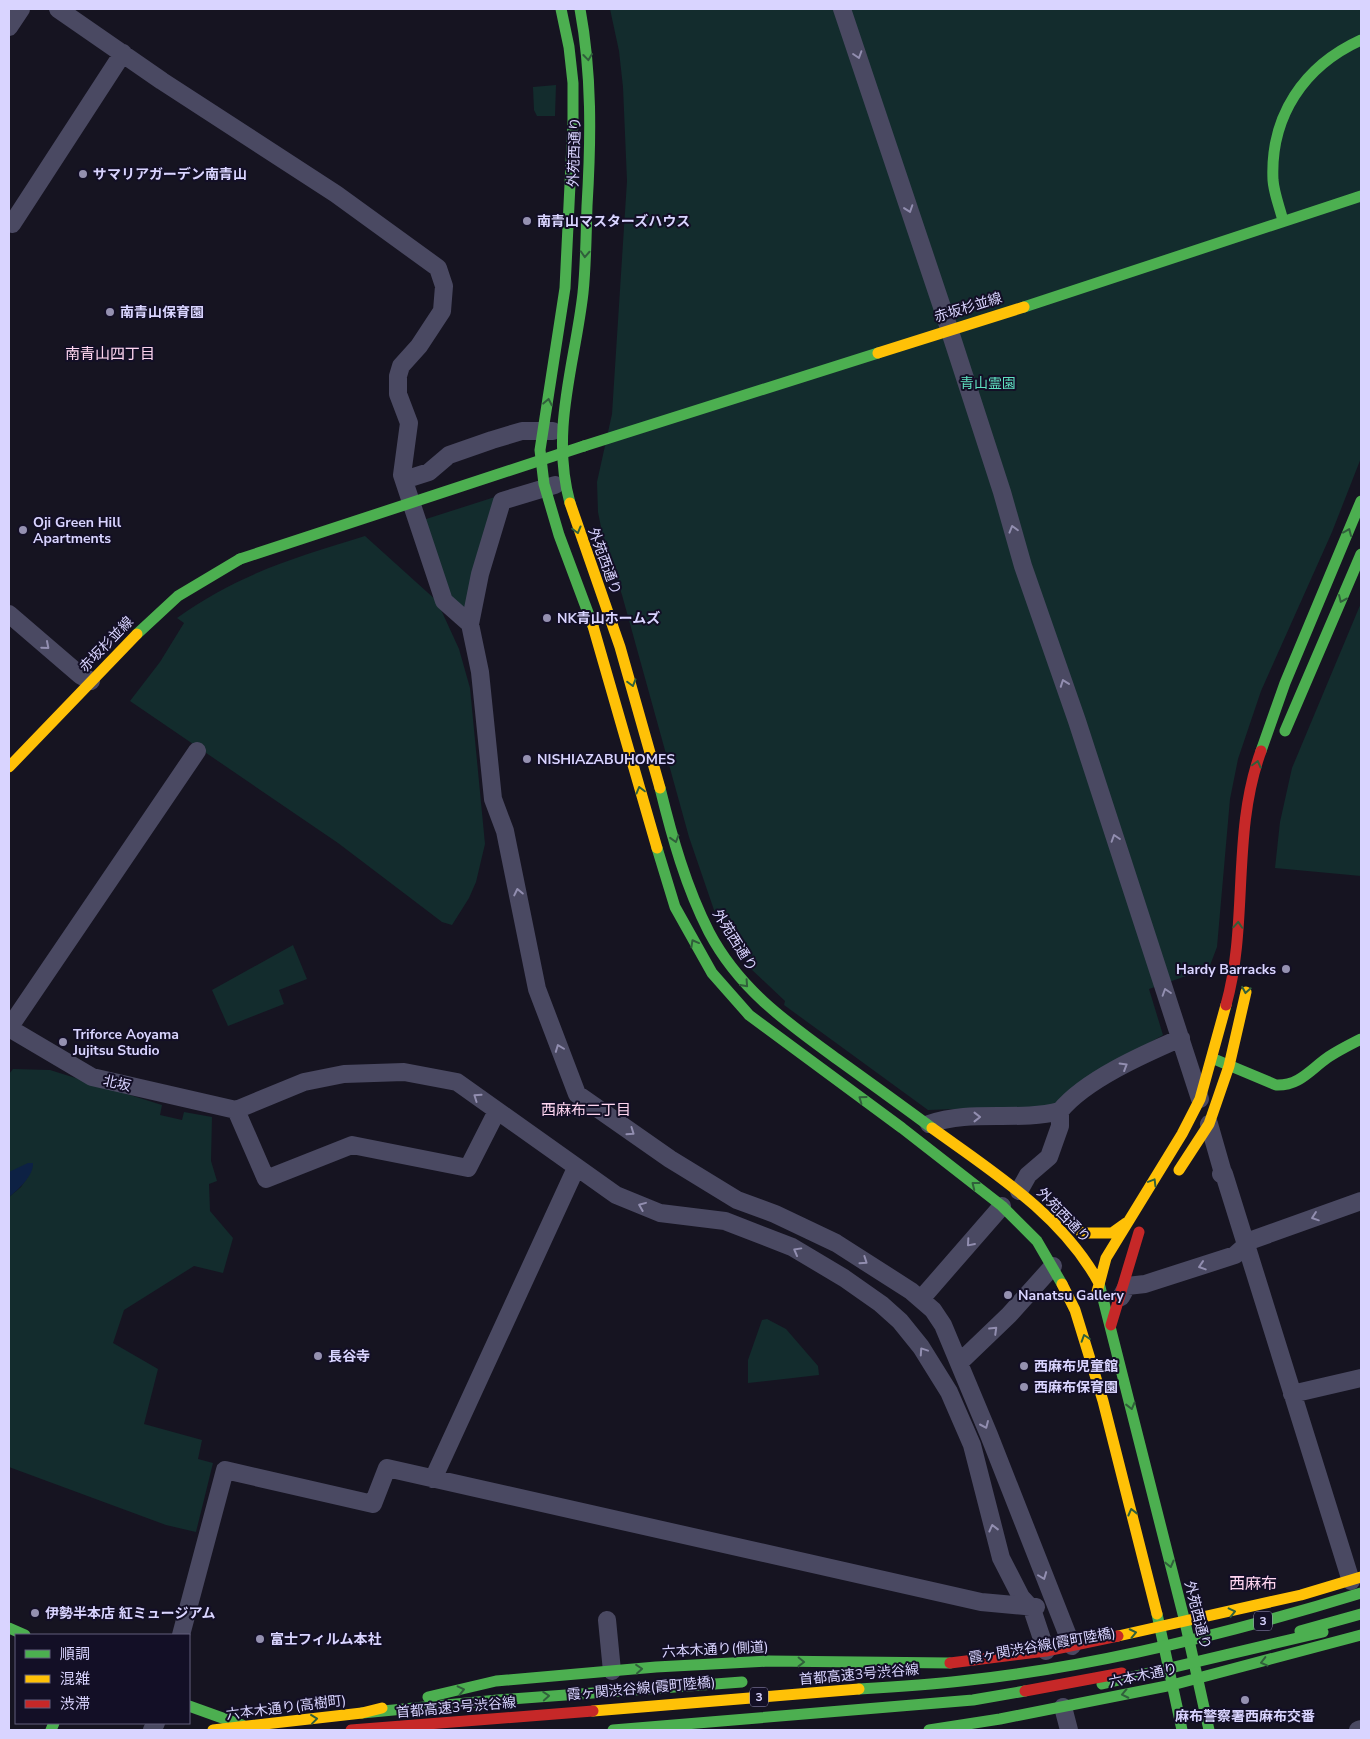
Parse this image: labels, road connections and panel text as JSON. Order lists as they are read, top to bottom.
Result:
{
  "streets": {
    "main road": [
      "外苑西通り",
      "赤坂杉並線",
      "3",
      "霞ヶ関渋谷線(霞町陸橋)",
      "六本木通り(側道)",
      "首都高速3号渋谷線",
      "六本木通り",
      "六本木通り(高樹町)"
    ],
    "street": ["北坂"]
  },
  "crossings": [
    ["外苑西通り", "六本木通り"],
    ["霞ヶ関渋谷線(霞町陸橋)", "六本木通り(側道)"],
    ["霞ヶ関渋谷線(霞町陸橋)", "首都高速3号渋谷線"],
    ["霞ヶ関渋谷線(霞町陸橋)", "六本木通り(高樹町)"],
    ["六本木通り(側道)", "六本木通り(高樹町)"]
  ],
  "one_way": ["六本木通り(高樹町)"],
  "districts": ["南青山四丁目", "西麻布二丁目", "西麻布"],
  "parks": ["青山霊園"],
  "places": [
    "サマリアガーデン南青山",
    "南青山マスターズハウス",
    "南青山保育園",
    "Oji Green Hill Apartments",
    "NK青山ホームズ",
    "NISHIAZABUHOMES",
    "Hardy Barracks",
    "Triforce Aoyama Jujitsu Studio",
    "Nanatsu Gallery",
    "長谷寺",
    "西麻布児童館",
    "西麻布保育園",
    "伊勢半本店 紅ミュージアム",
    "富士フィルム本社",
    "麻布警察署西麻布交番"
  ],
  "legend": ["順調", "混雑", "渋滞"]
}
